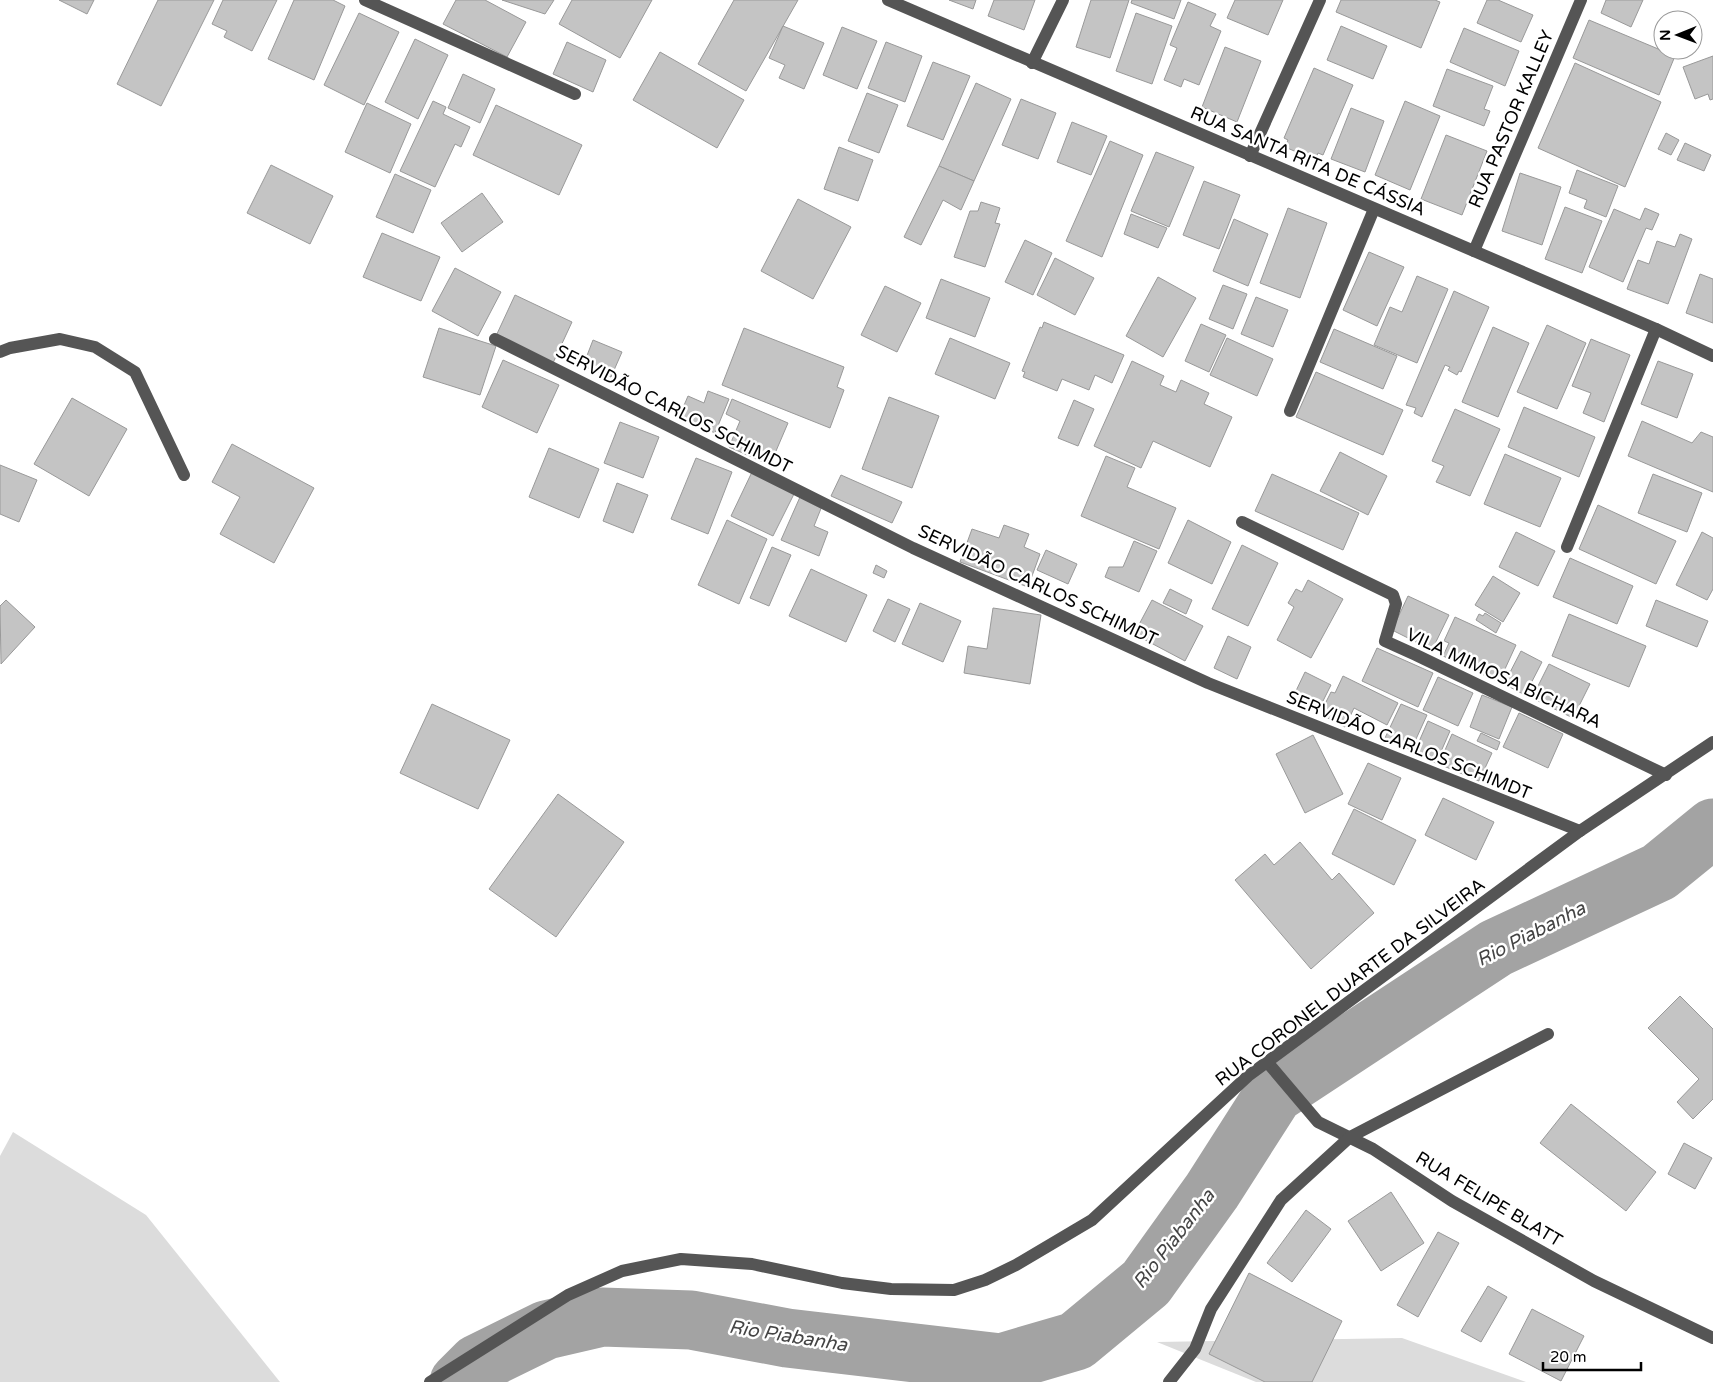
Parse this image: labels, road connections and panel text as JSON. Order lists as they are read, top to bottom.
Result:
{
  "streets": {
    "street": [
      "RUA PASTOR KALLEY",
      "RUA SANTA RITA DE CÁSSIA",
      "SERVIDÃO CARLOS SCHIMDT",
      "VILA MIMOSA BICHARA",
      "RUA CORONEL DUARTE DA SILVEIRA",
      "RUA FELIPE BLATT"
    ]
  },
  "crossings": [
    ["RUA PASTOR KALLEY", "RUA SANTA RITA DE CÁSSIA"],
    ["SERVIDÃO CARLOS SCHIMDT", "RUA CORONEL DUARTE DA SILVEIRA"],
    ["VILA MIMOSA BICHARA", "RUA CORONEL DUARTE DA SILVEIRA"],
    ["RUA CORONEL DUARTE DA SILVEIRA", "RUA FELIPE BLATT"]
  ],
  "water": ["Rio Piabanha"],
  "scale_bar": "20 m",
  "north": "left"
}
